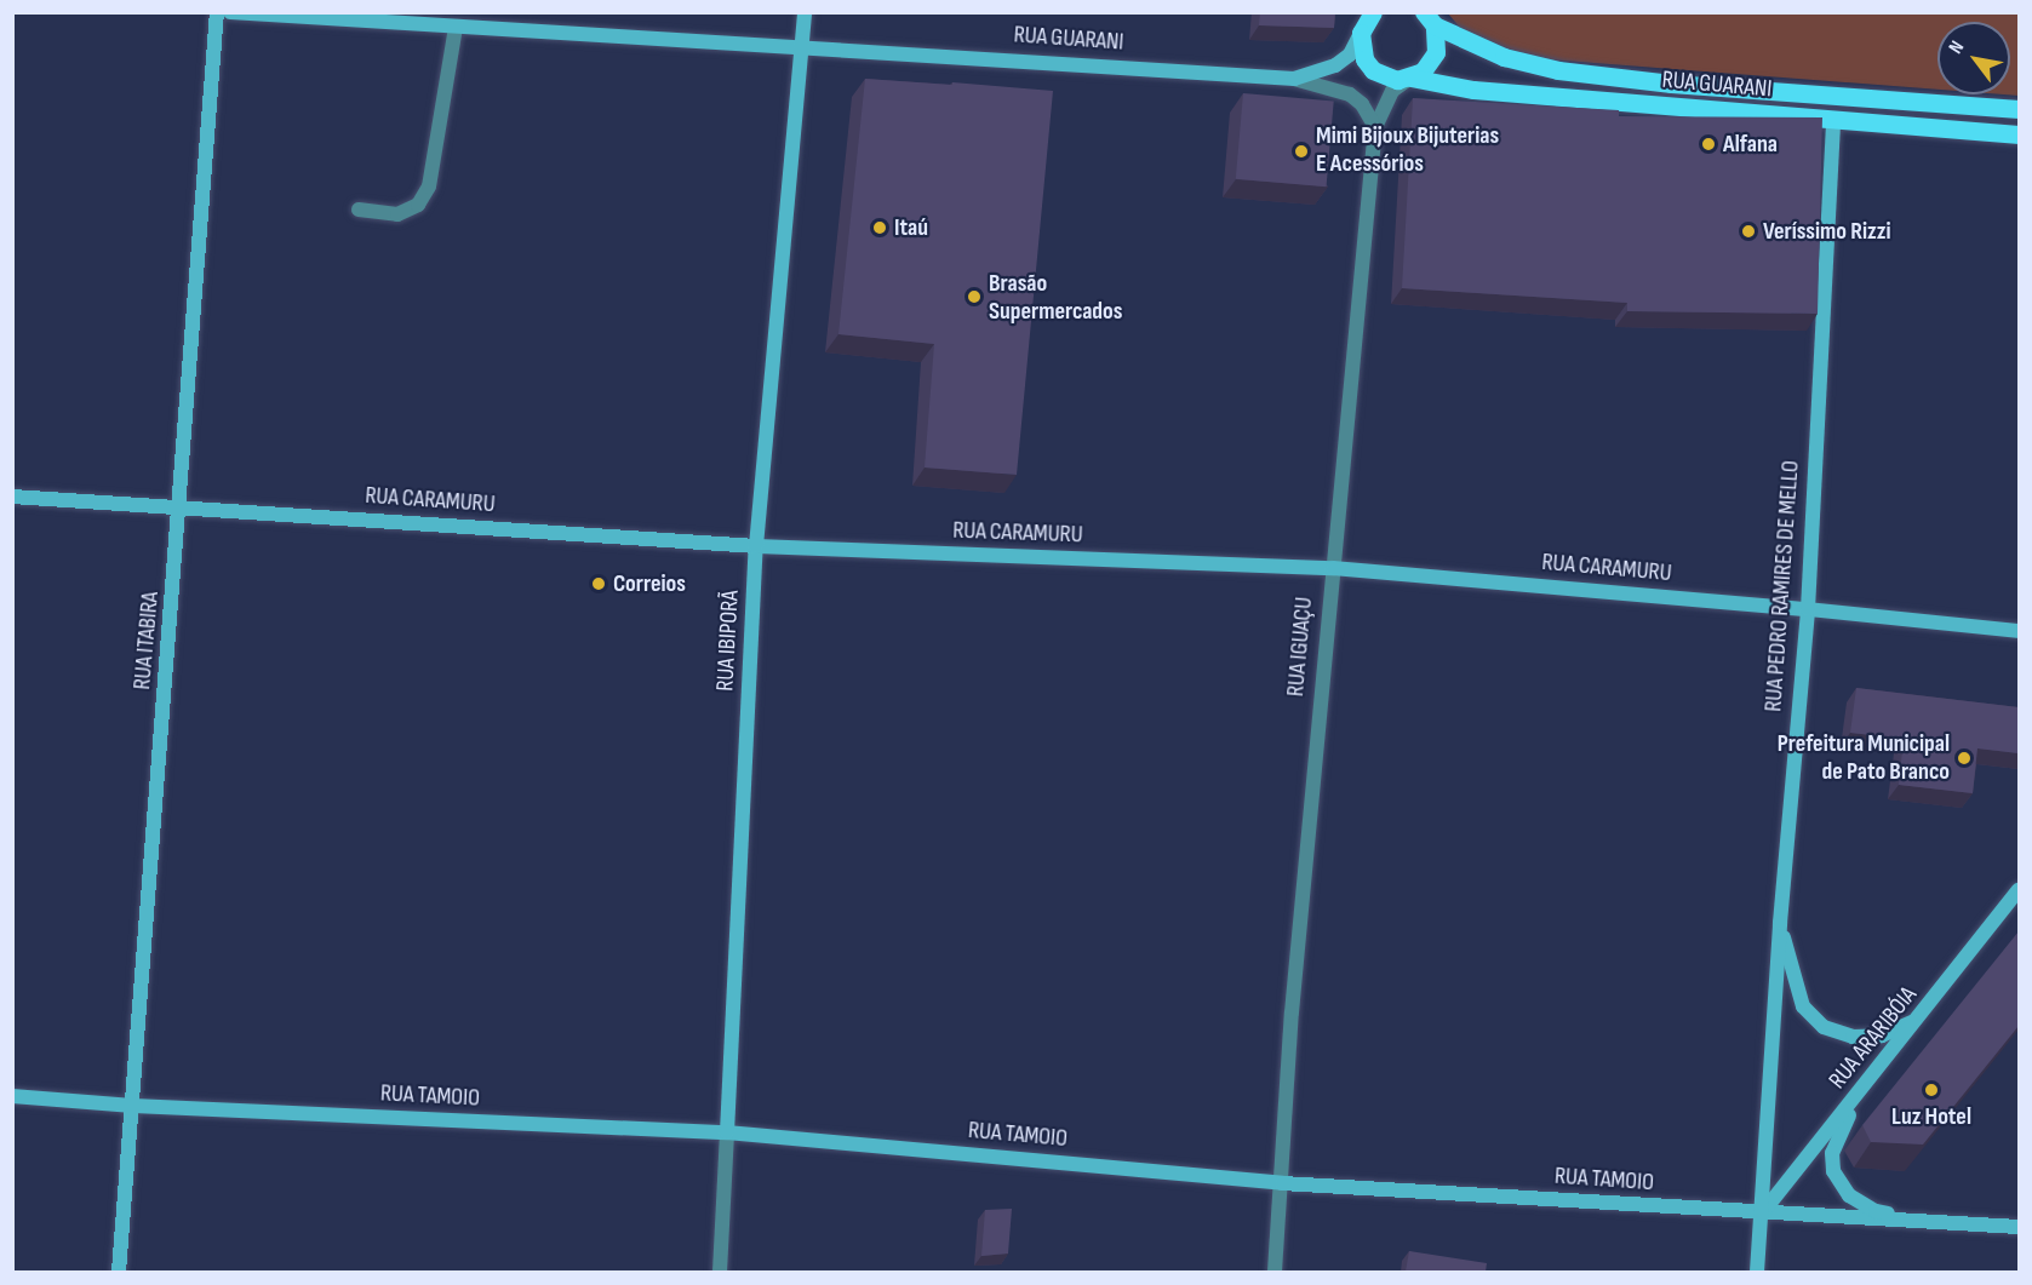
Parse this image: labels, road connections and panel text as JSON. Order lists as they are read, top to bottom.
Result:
{
  "streets": {
    "main road": ["RUA GUARANI"],
    "street": [
      "RUA CARAMURU",
      "RUA PEDRO RAMIRES DE MELLO",
      "RUA ITABIRA",
      "RUA IBIPORÃ",
      "RUA IGUAÇU",
      "RUA ARARIBÓIA",
      "RUA TAMOIO"
    ]
  },
  "crossings": [
    ["RUA GUARANI", "RUA PEDRO RAMIRES DE MELLO"],
    ["RUA GUARANI", "RUA IBIPORÃ"],
    ["RUA GUARANI", "RUA IGUAÇU"],
    ["RUA CARAMURU", "RUA PEDRO RAMIRES DE MELLO"],
    ["RUA CARAMURU", "RUA ITABIRA"],
    ["RUA CARAMURU", "RUA IBIPORÃ"],
    ["RUA CARAMURU", "RUA IGUAÇU"],
    ["RUA PEDRO RAMIRES DE MELLO", "RUA ARARIBÓIA"],
    ["RUA PEDRO RAMIRES DE MELLO", "RUA TAMOIO"],
    ["RUA ITABIRA", "RUA TAMOIO"],
    ["RUA IBIPORÃ", "RUA TAMOIO"],
    ["RUA IGUAÇU", "RUA TAMOIO"],
    ["RUA ARARIBÓIA", "RUA TAMOIO"]
  ],
  "places": [
    "Alfana",
    "Mimi Bijoux Bijuterias E Acessórios",
    "Itaú",
    "Veríssimo Rizzi",
    "Brasão Supermercados",
    "Correios",
    "Prefeitura Municipal de Pato Branco",
    "Luz Hotel"
  ],
  "north": "top left"
}
